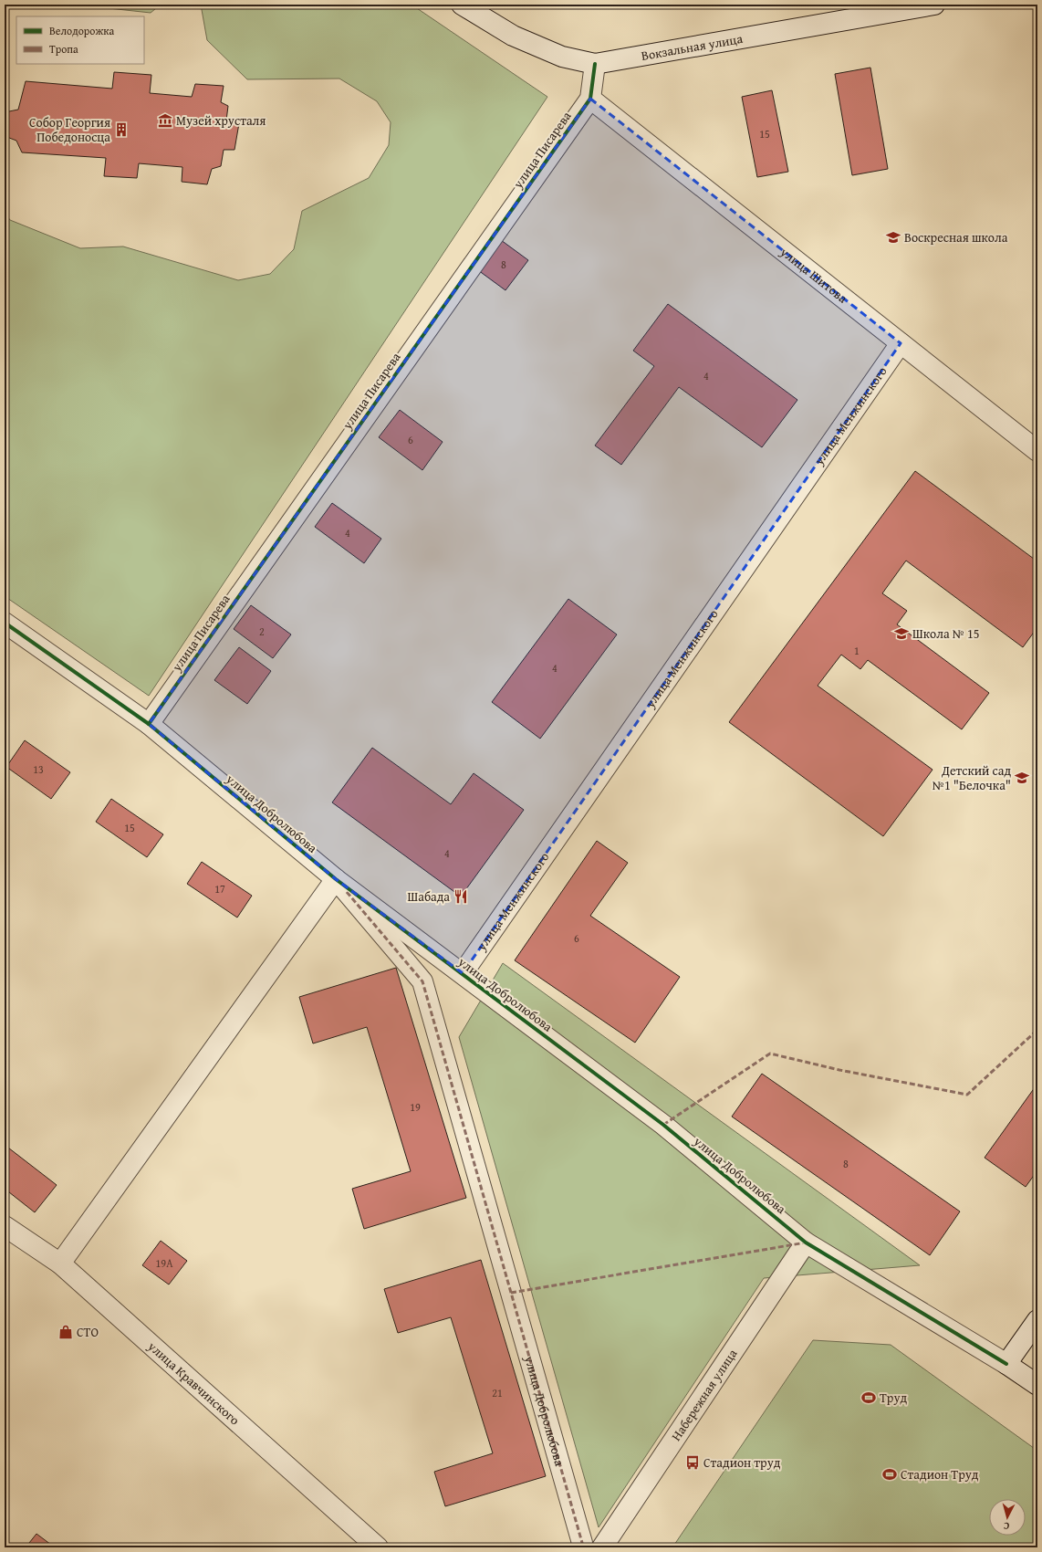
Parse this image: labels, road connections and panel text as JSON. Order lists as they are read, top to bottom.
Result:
{
  "streets": {
    "street": [
      "Вокзальная улица",
      "улица Писарева",
      "улица Шитова",
      "улица Менжинского",
      "улица Добролюбова",
      "улица Кравчинского",
      "Набережная улица"
    ]
  },
  "crossings": [
    ["Вокзальная улица", "улица Писарева"],
    ["улица Писарева", "улица Шитова"],
    ["улица Писарева", "улица Добролюбова"],
    ["улица Шитова", "улица Менжинского"],
    ["улица Менжинского", "улица Добролюбова"],
    ["улица Добролюбова", "Набережная улица"]
  ],
  "places": {
    "museum": ["Музей хрусталя"],
    "building": ["Собор Георгия Победоносца"],
    "school or university": ["Воскресная школа", "Школа № 15", "Детский сад №1 \"Белочка\""],
    "restaurant": ["Шабада"],
    "shop": ["СТО"],
    "sports": ["Труд", "Стадион Труд"],
    "bus stop": ["Стадион труд"]
  },
  "house_numbers": [
    "15",
    "8",
    "4",
    "6",
    "4",
    "2",
    "1",
    "4",
    "13",
    "15",
    "4",
    "17",
    "6",
    "19",
    "8",
    "19А",
    "21"
  ],
  "legend": ["Велодорожка", "Тропа"],
  "north": "bottom"
}
